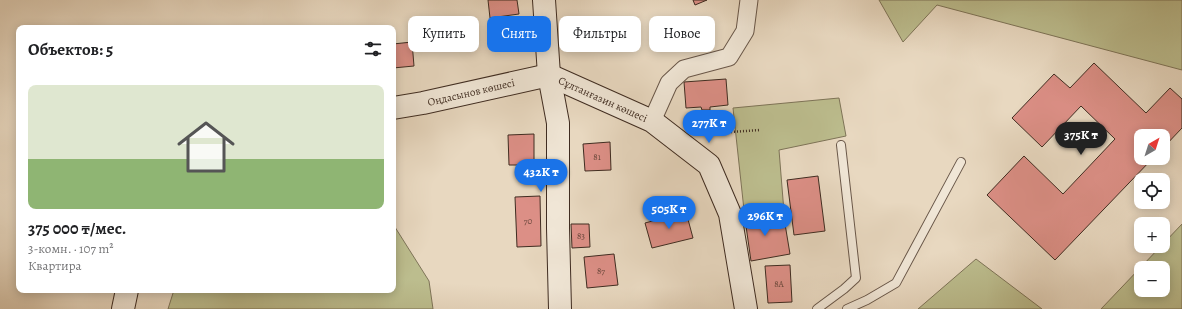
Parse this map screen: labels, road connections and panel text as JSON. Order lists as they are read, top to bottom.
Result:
{
  "streets": {
    "street": ["Оңдасынов көшесі", "Сұлтанғазин көшесі"]
  },
  "crossings": [
    ["Оңдасынов көшесі", "Сұлтанғазин көшесі"]
  ],
  "house_numbers": [
    "81",
    "70",
    "83",
    "87",
    "8А"
  ],
  "north": "top right",
  "page": {
    "chip": [
      "Купить",
      "Снять",
      "Фильтры",
      "Новое"
    ],
    "heading": "Объектов: 5",
    "list": [
      {
        "name": "375 000 ₸/мес.",
        "note": "3-комн. · 107 m² · Квартира"
      }
    ],
    "price": [
      "277K ₸",
      "375K ₸",
      "432K ₸",
      "505K ₸",
      "296K ₸"
    ],
    "map_buttons": ["+", "−"]
  }
}
